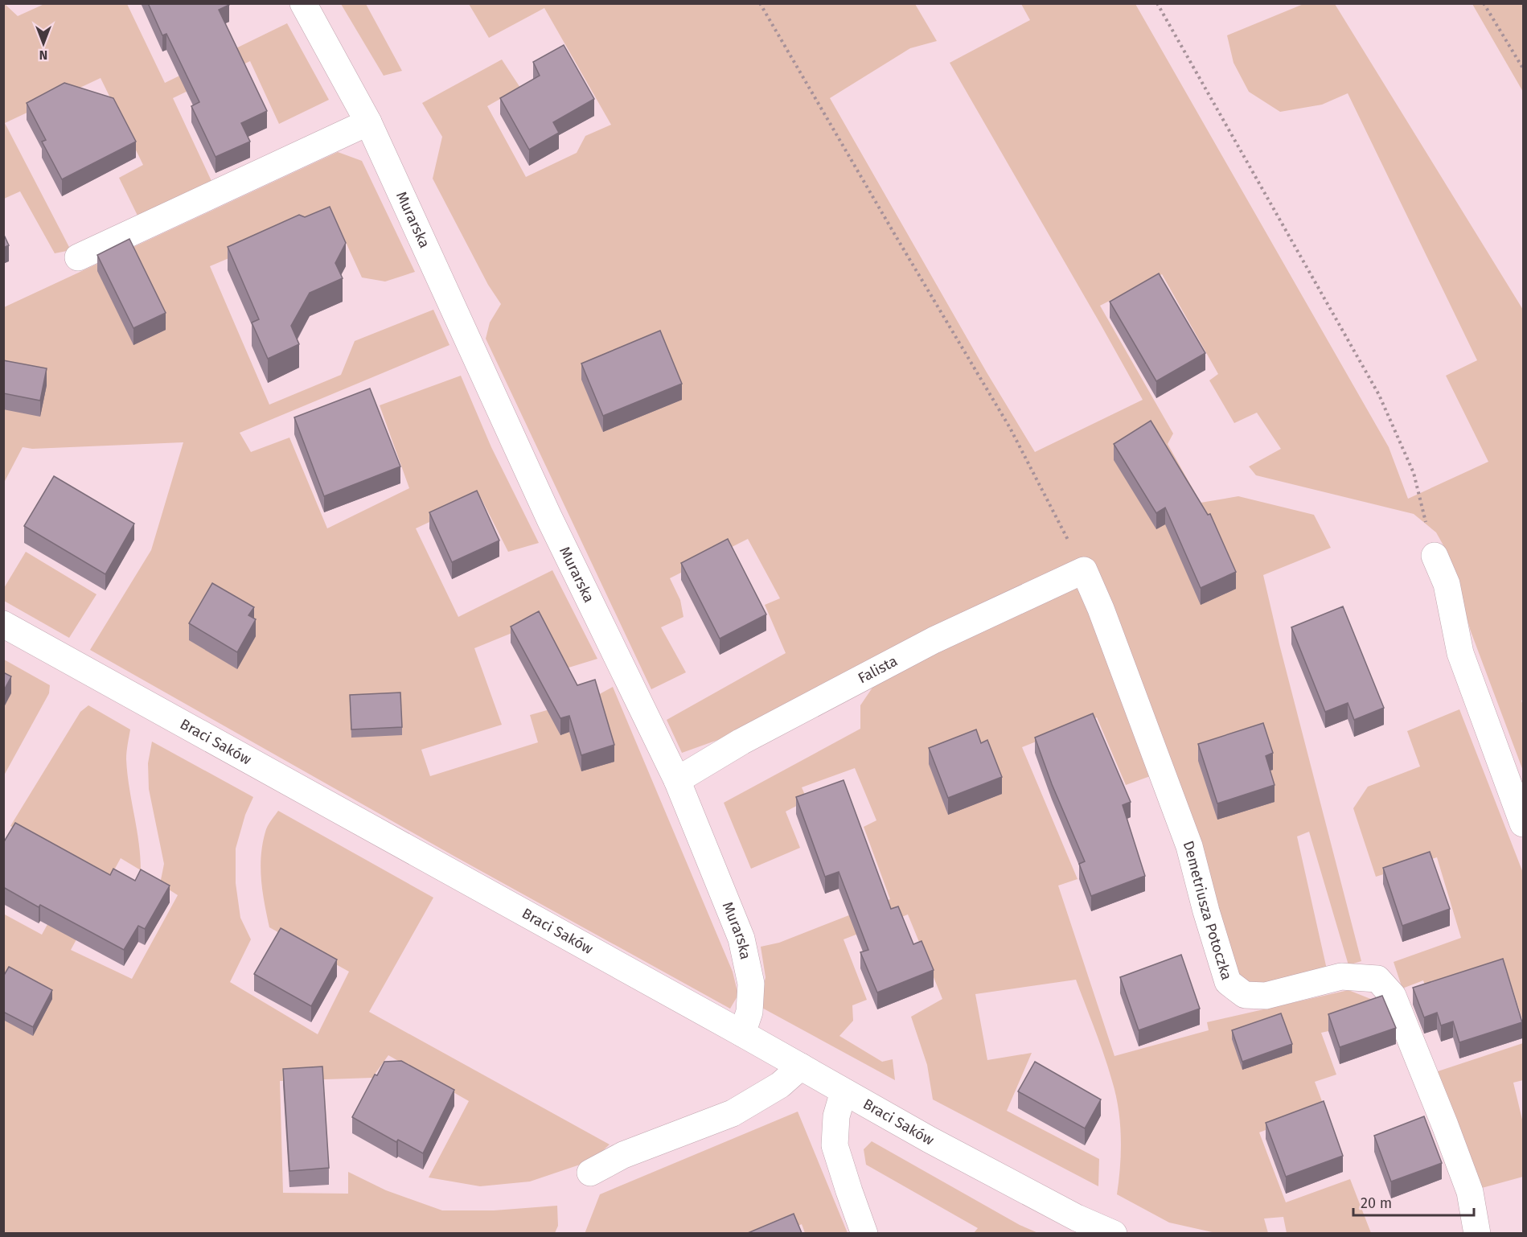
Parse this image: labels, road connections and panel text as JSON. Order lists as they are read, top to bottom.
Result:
{
  "streets": {
    "street": [
      "Murarska",
      "Falista",
      "Braci Saków",
      "Demetriusza Potoczka"
    ]
  },
  "crossings": [
    ["Murarska", "Falista"],
    ["Murarska", "Braci Saków"],
    ["Falista", "Demetriusza Potoczka"]
  ],
  "scale_bar": "20 m",
  "north": "bottom"
}
